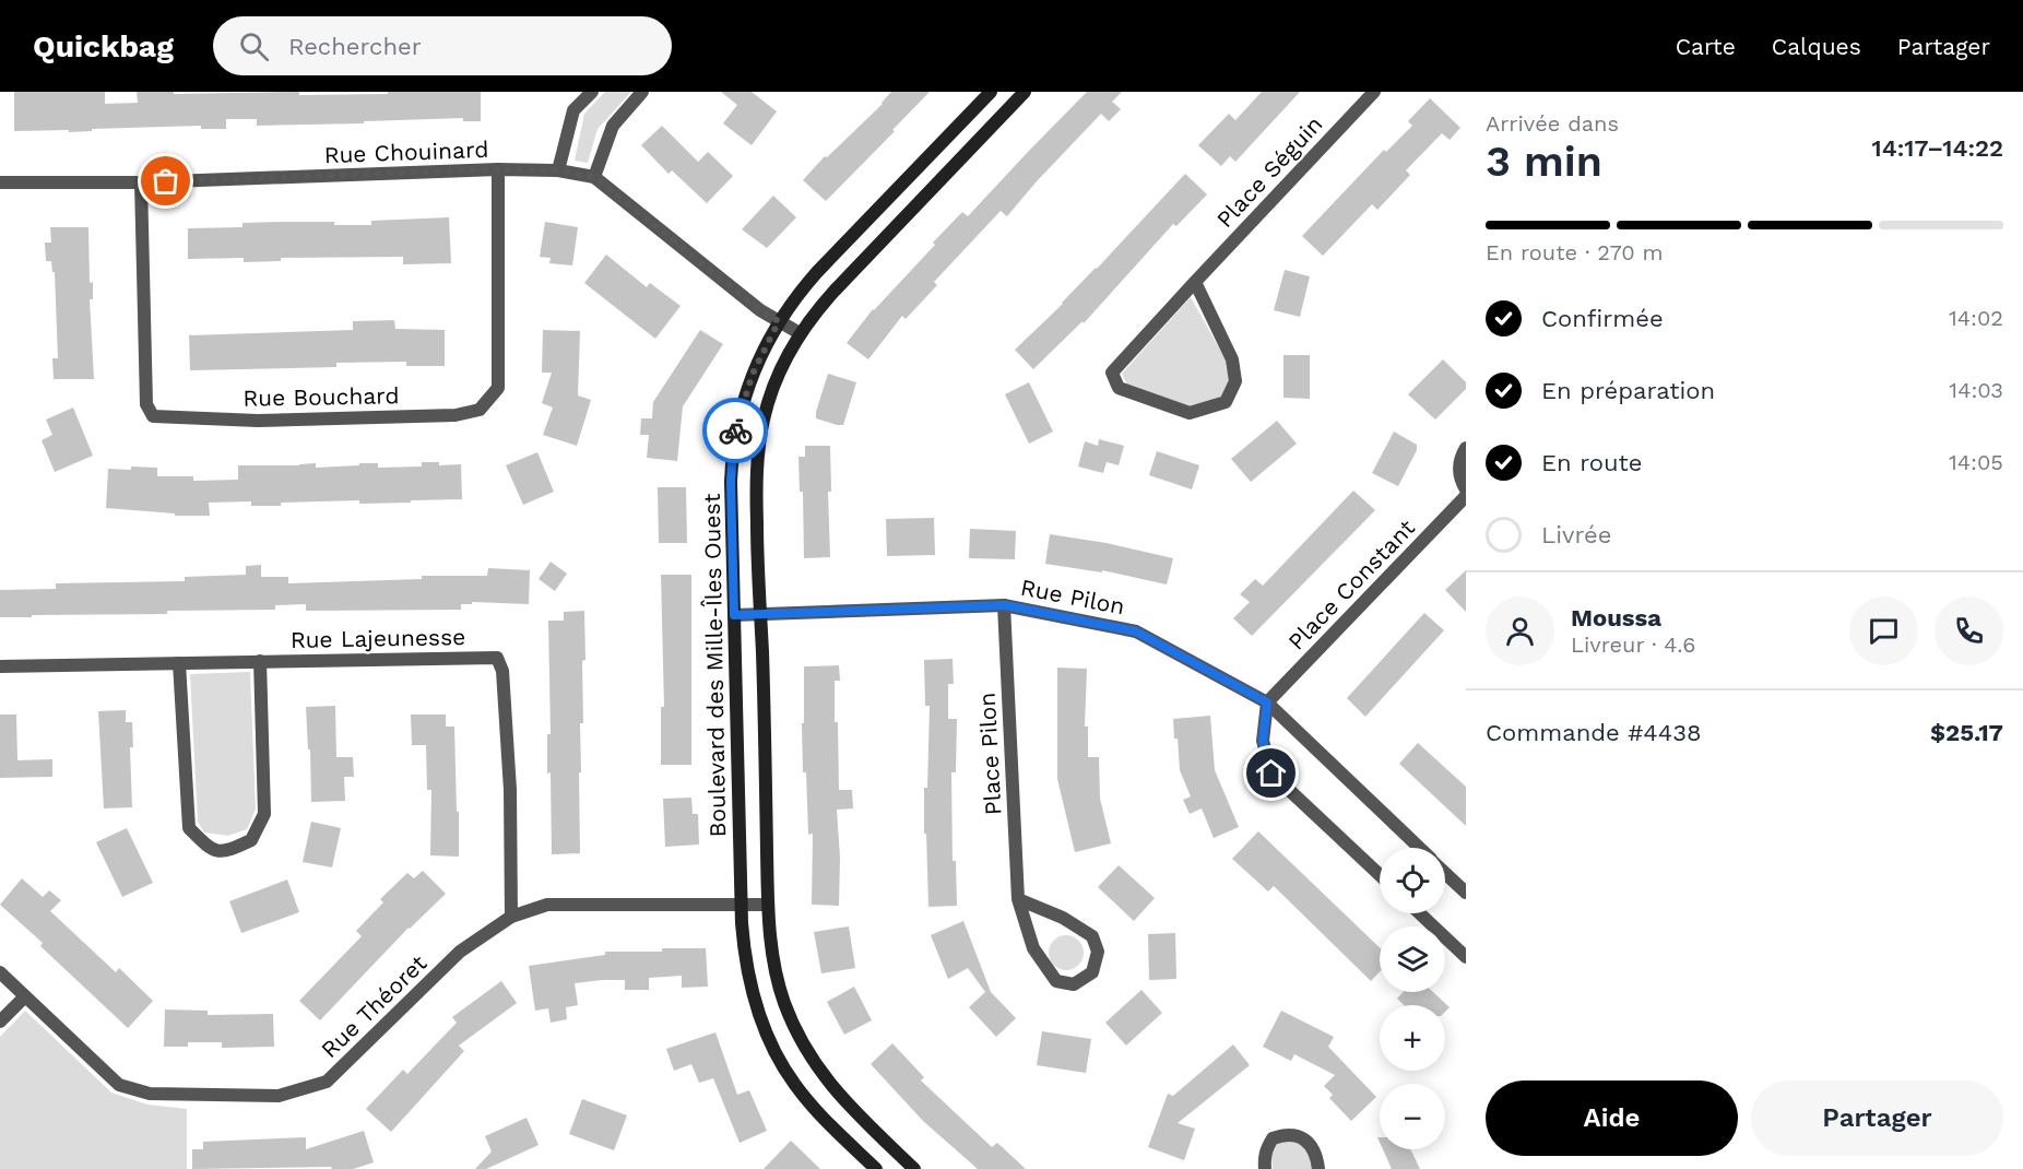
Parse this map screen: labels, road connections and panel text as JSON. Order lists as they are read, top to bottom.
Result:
{
  "streets": {
    "street": [
      "Rue Chouinard",
      "Place Séguin",
      "Rue Bouchard",
      "Place Constant",
      "Rue Pilon",
      "Rue Lajeunesse",
      "Boulevard des Mille-Îles Ouest",
      "Place Pilon",
      "Rue Théoret"
    ]
  },
  "crossings": [
    ["Rue Chouinard", "Rue Bouchard"],
    ["Rue Chouinard", "Boulevard des Mille-Îles Ouest"],
    ["Place Constant", "Rue Pilon"],
    ["Rue Pilon", "Boulevard des Mille-Îles Ouest"],
    ["Rue Pilon", "Place Pilon"],
    ["Rue Lajeunesse", "Rue Théoret"],
    ["Boulevard des Mille-Îles Ouest", "Rue Théoret"]
  ],
  "page": {
    "header": "Quickbag",
    "search": "Rechercher",
    "nav": ["Carte", "Calques", "Partager"],
    "heading": ["3 min", "Arrivée dans", "14:17–14:22"],
    "panel": [
      "Moussa",
      "Livreur · 4.6",
      "Commande #4438",
      "$25.17"
    ],
    "bar": "En route · 270 m",
    "list": [
      ["Confirmée", "14:02"],
      ["En préparation", "14:03"],
      ["En route", "14:05"],
      "Livrée"
    ],
    "map_buttons": ["+", "−"],
    "buttons": ["Aide", "Partager"]
  }
}
